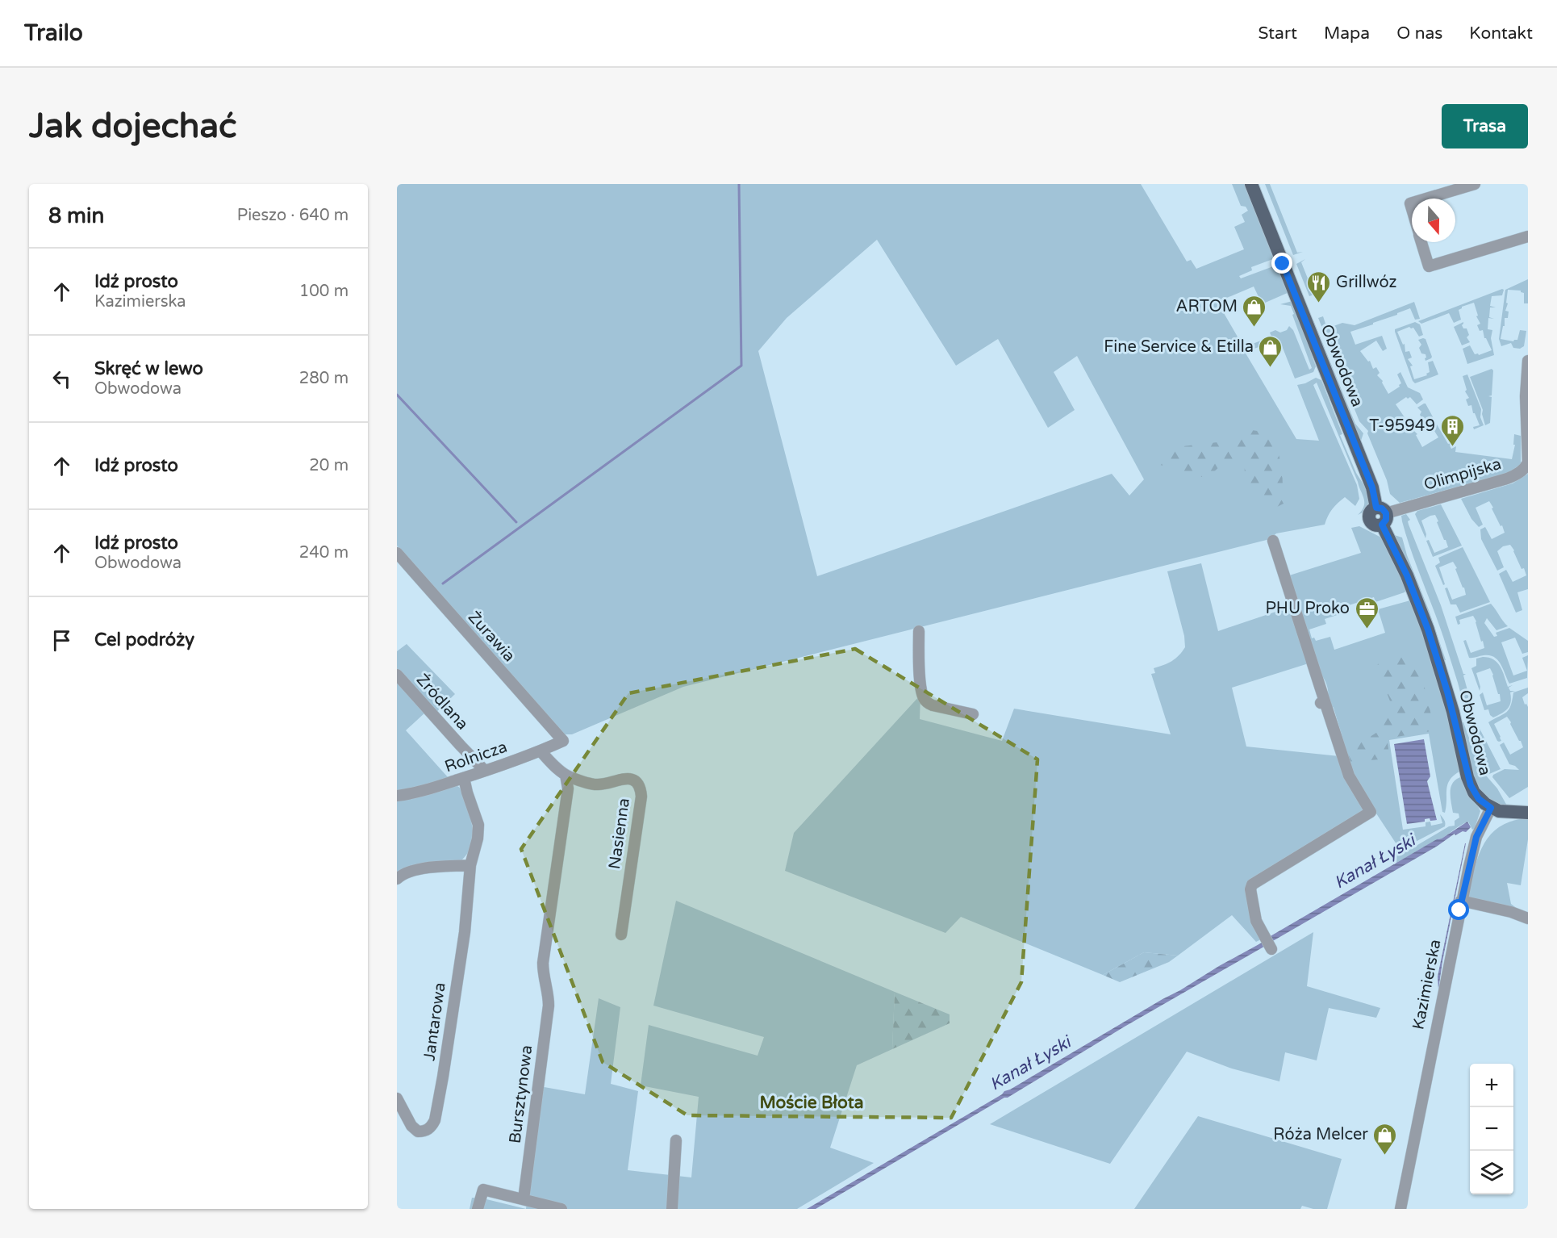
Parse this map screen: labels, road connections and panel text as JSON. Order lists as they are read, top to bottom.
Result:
{
  "streets": {
    "main road": ["Obwodowa"],
    "street": [
      "Olimpijska",
      "Żurawia",
      "Źródlana",
      "Rolnicza",
      "Nasienna",
      "Kazimierska",
      "Jantarowa",
      "Bursztynowa"
    ]
  },
  "crossings": [
    ["Obwodowa", "Olimpijska"],
    ["Obwodowa", "Kazimierska"],
    ["Żurawia", "Rolnicza"],
    ["Źródlana", "Rolnicza"],
    ["Rolnicza", "Nasienna"],
    ["Rolnicza", "Jantarowa"],
    ["Nasienna", "Bursztynowa"]
  ],
  "districts": ["Moście Błota"],
  "water": ["Kanał Łyski"],
  "places": {
    "restaurant": ["Grillwóz"],
    "shop": ["ARTOM", "Fine Service & Etilla", "Róża Melcer"],
    "building": ["T-95949"],
    "office": ["PHU Proko"]
  },
  "north": "bottom",
  "page": {
    "header": "Trailo",
    "nav": [
      "Start",
      "Mapa",
      "O nas",
      "Kontakt"
    ],
    "buttons": "Trasa",
    "title": "Jak dojechać",
    "heading": ["8 min", "Pieszo · 640 m"],
    "list": [
      ["Idź prosto", "Kazimierska", "100 m"],
      ["Skręć w lewo", "Obwodowa", "280 m"],
      ["Idź prosto", "20 m"],
      ["Idź prosto", "Obwodowa", "240 m"],
      "Cel podróży"
    ],
    "map_buttons": ["+", "−"]
  }
}
